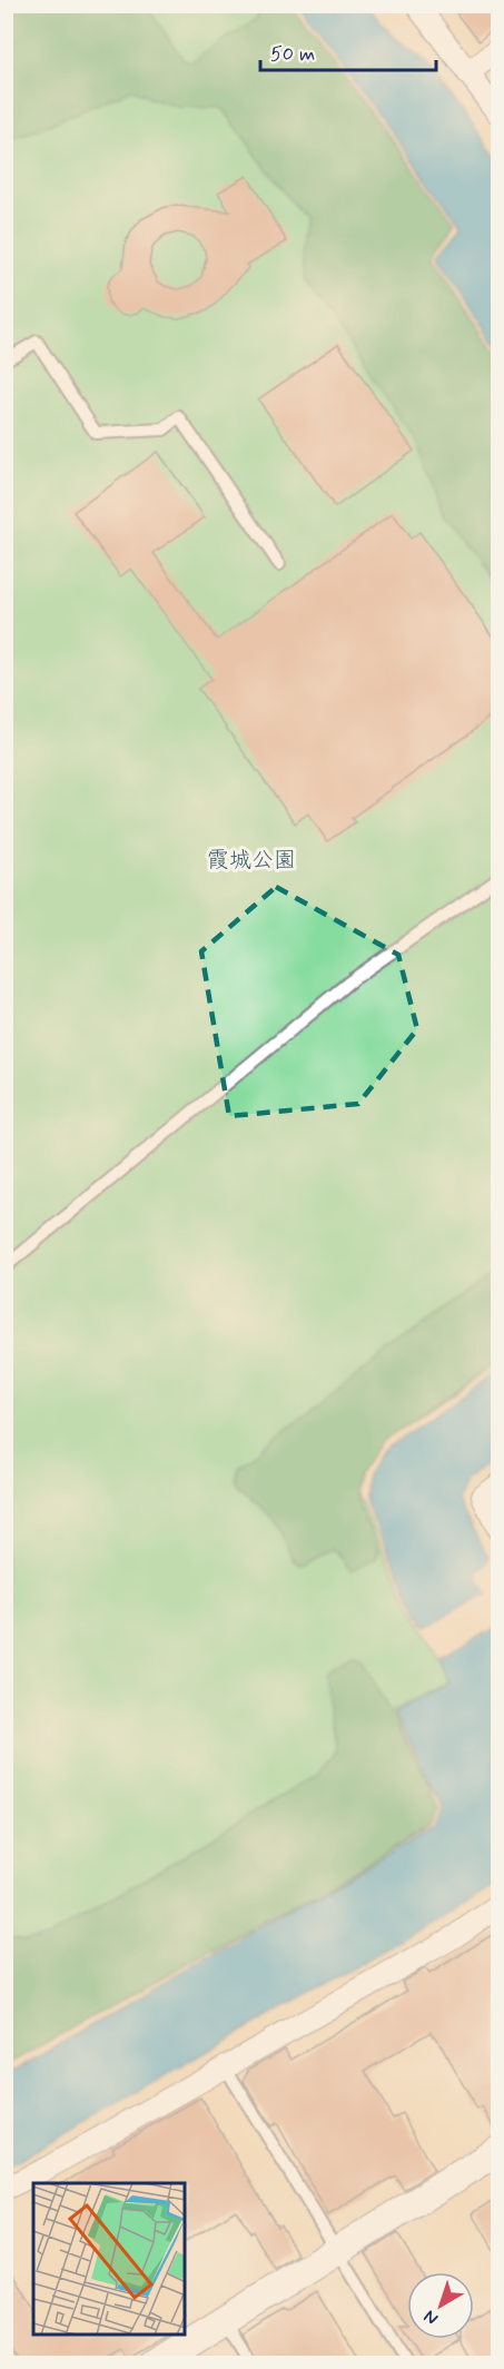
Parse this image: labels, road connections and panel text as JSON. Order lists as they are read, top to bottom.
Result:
{
  "parks": ["霞城公園"],
  "scale_bar": "50 m",
  "north": "bottom left"
}
